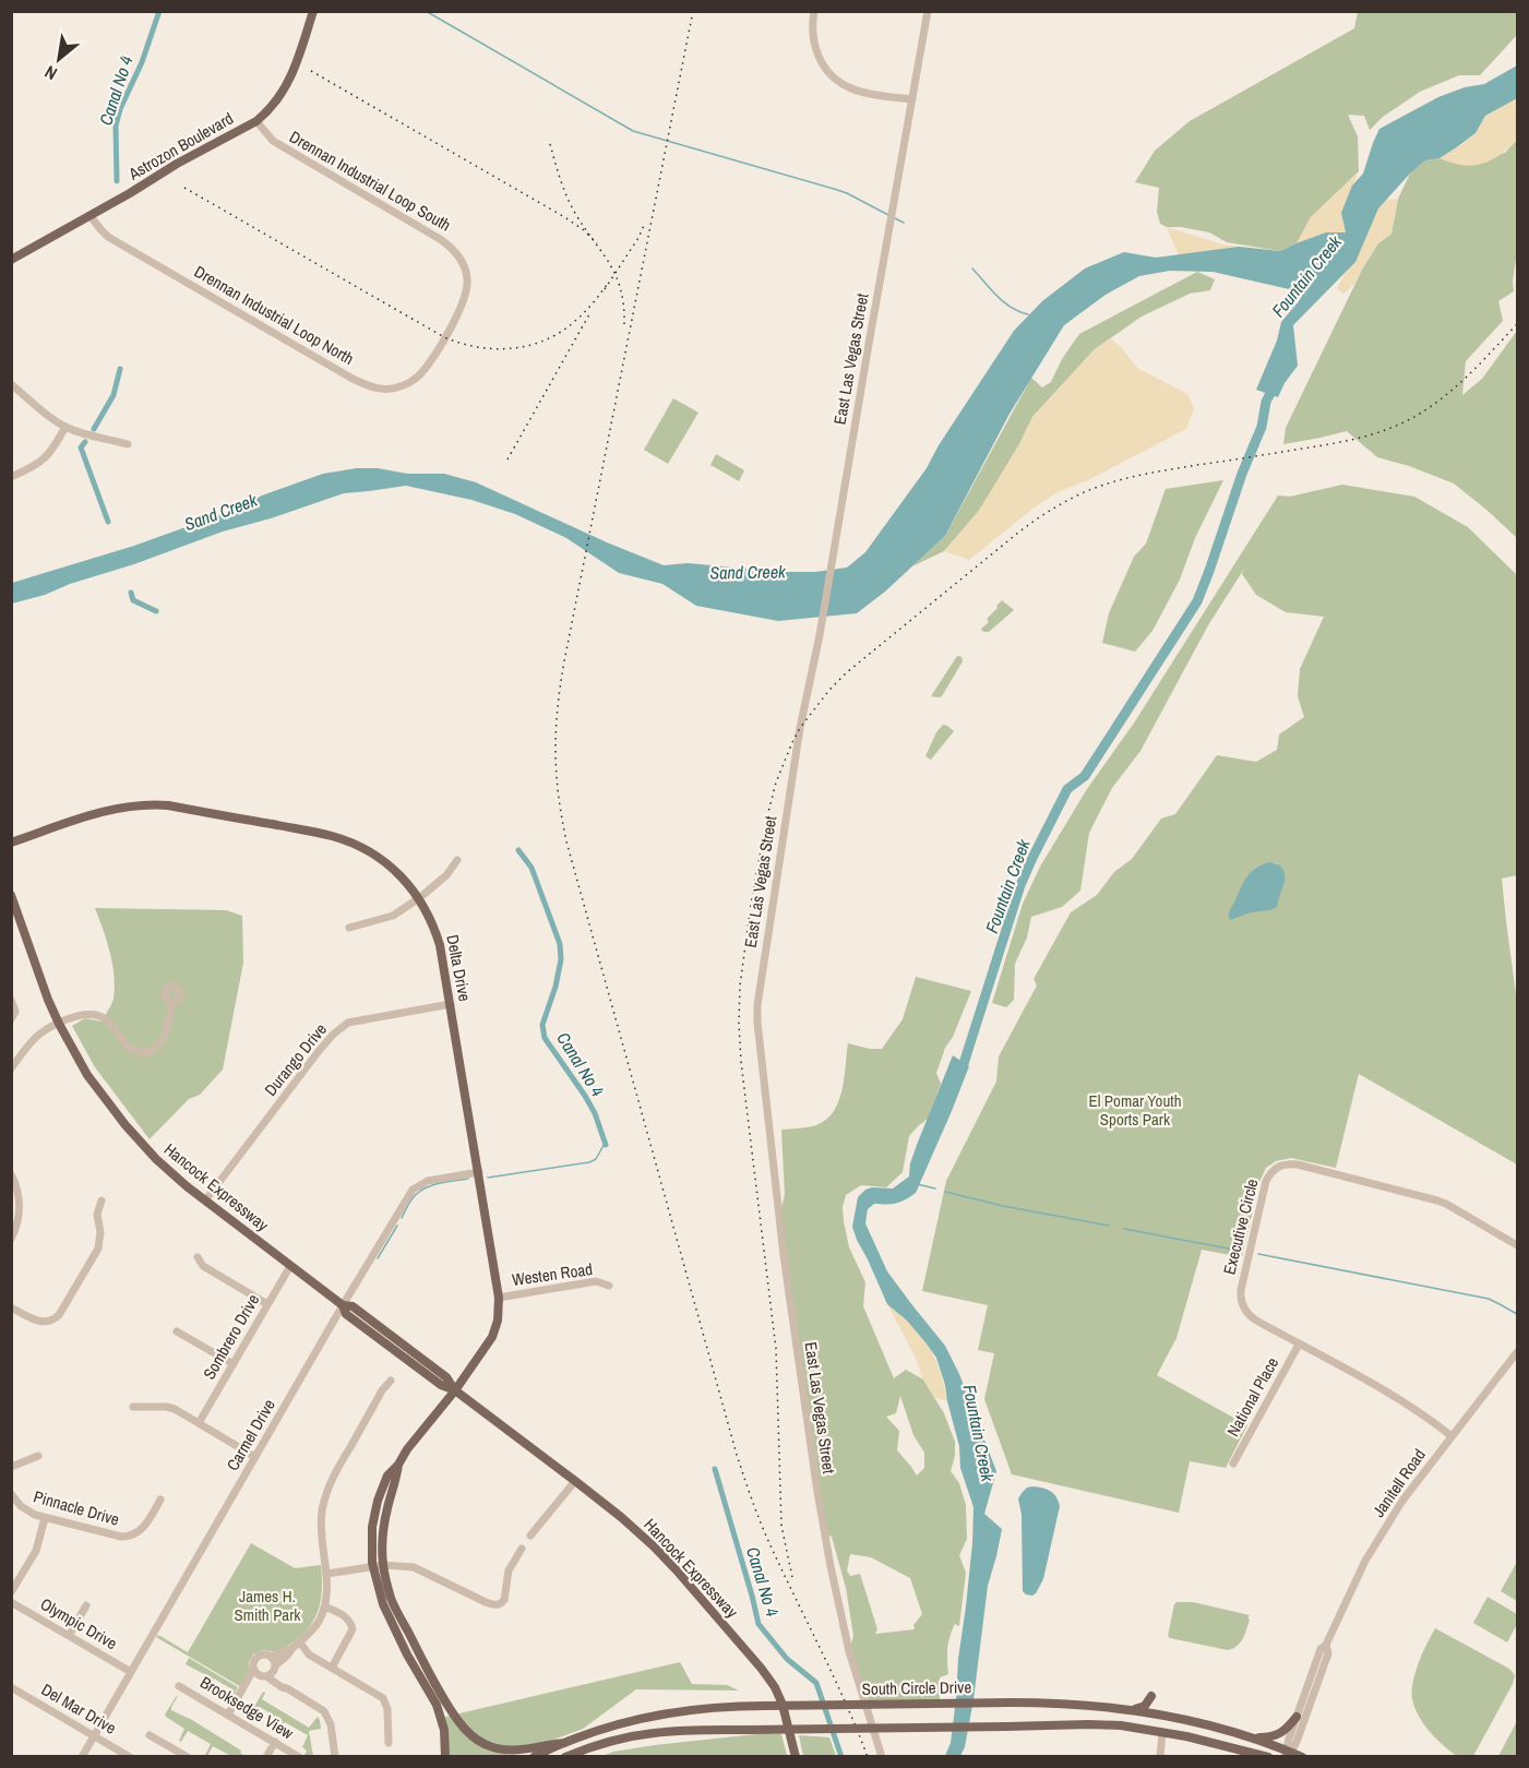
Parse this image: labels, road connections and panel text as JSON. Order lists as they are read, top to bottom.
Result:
{
  "streets": {
    "main road": [
      "Astrozon Boulevard",
      "Delta Drive",
      "Hancock Expressway",
      "South Circle Drive"
    ],
    "street": [
      "Drennan Industrial Loop South",
      "Drennan Industrial Loop North",
      "East Las Vegas Street",
      "Durango Drive",
      "Executive Circle",
      "Westen Road",
      "Sombrero Drive",
      "National Place",
      "Carmel Drive",
      "Janitell Road",
      "Pinnacle Drive",
      "Olympic Drive",
      "Brooksedge View",
      "Del Mar Drive"
    ]
  },
  "crossings": [
    ["Astrozon Boulevard", "Drennan Industrial Loop South"],
    ["Astrozon Boulevard", "Drennan Industrial Loop North"],
    ["Drennan Industrial Loop South", "Drennan Industrial Loop North"],
    ["Delta Drive", "Durango Drive"],
    ["Delta Drive", "Hancock Expressway"],
    ["Delta Drive", "Westen Road"],
    ["Delta Drive", "Carmel Drive"],
    ["Durango Drive", "Hancock Expressway"],
    ["Hancock Expressway", "Sombrero Drive"],
    ["Hancock Expressway", "Carmel Drive"],
    ["Executive Circle", "National Place"],
    ["Executive Circle", "Janitell Road"],
    ["Carmel Drive", "Olympic Drive"],
    ["Carmel Drive", "Del Mar Drive"],
    ["Janitell Road", "South Circle Drive"]
  ],
  "water": ["Canal No 4", "Fountain Creek", "Sand Creek"],
  "parks": ["El Pomar Youth Sports Park", "James H. Smith Park"],
  "north": "bottom left"
}
